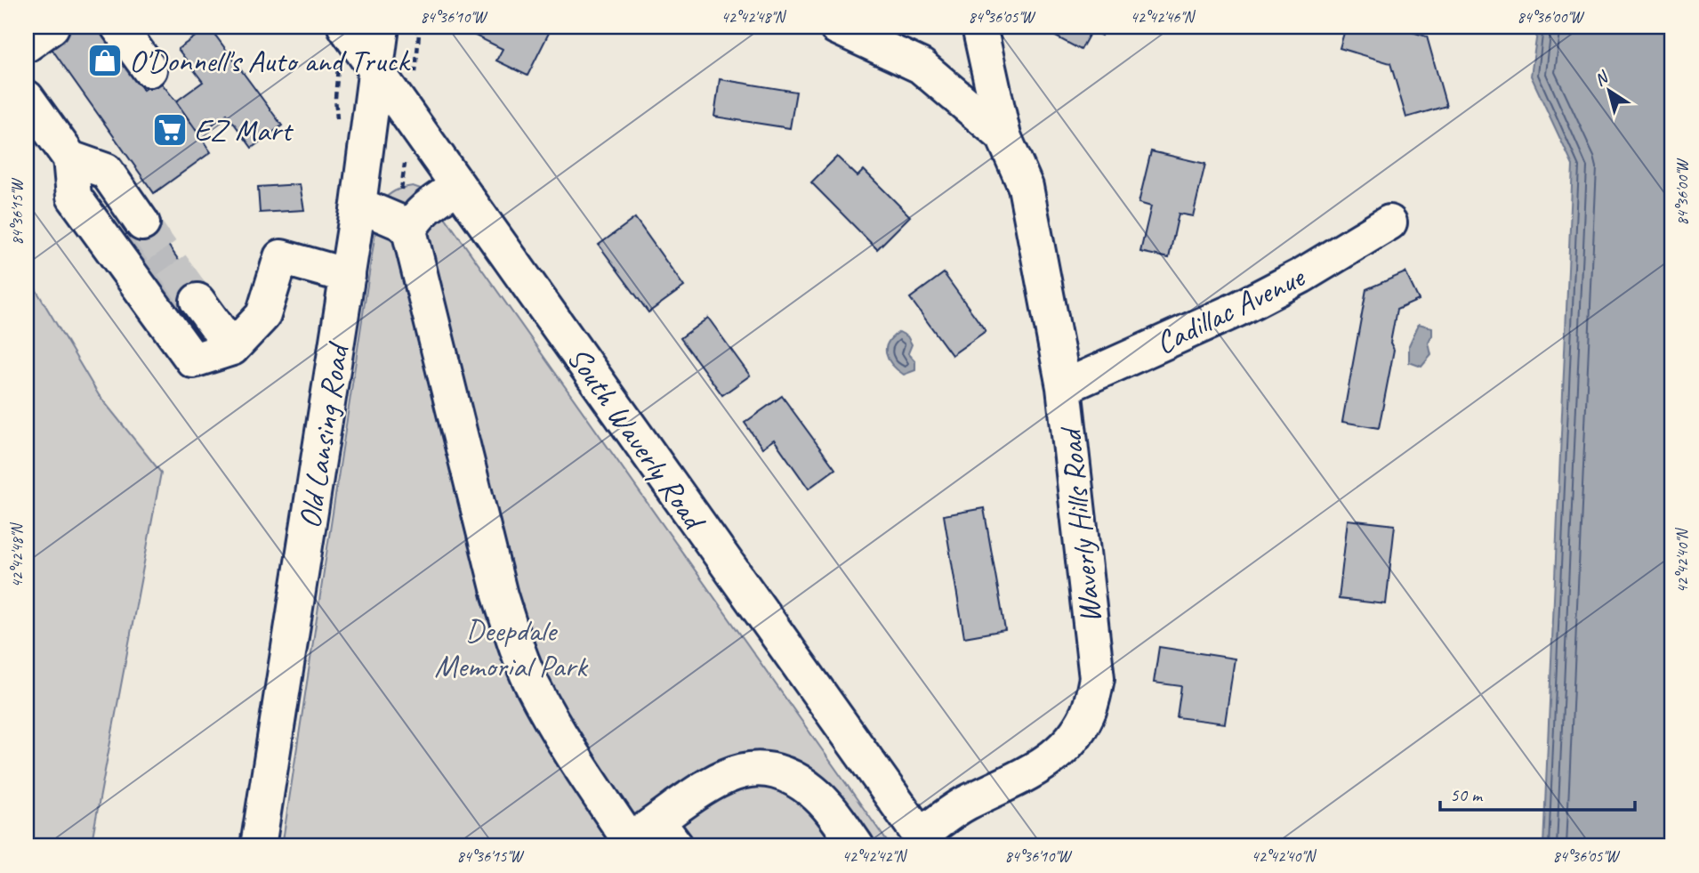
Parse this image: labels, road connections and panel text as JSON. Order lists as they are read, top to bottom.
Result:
{
  "streets": {
    "street": [
      "Cadillac Avenue",
      "Old Lansing Road",
      "South Waverly Road",
      "Waverly Hills Road"
    ]
  },
  "crossings": [
    ["Cadillac Avenue", "Waverly Hills Road"],
    ["Old Lansing Road", "South Waverly Road"],
    ["South Waverly Road", "Waverly Hills Road"]
  ],
  "parks": ["Deepdale Memorial Park"],
  "places": {
    "shop": ["O'Donnell's Auto and Truck"],
    "supermarket": ["EZ Mart"]
  },
  "scale_bar": "50 m",
  "north": "top left",
  "coordinates": [
    "84°36'10\"W",
    "42°42'48\"N",
    "84°36'05\"W",
    "42°42'46\"N",
    "84°36'00\"W",
    "84°36'15\"W",
    "42°42'40\"N",
    "42°42'42\"N"
  ]
}
